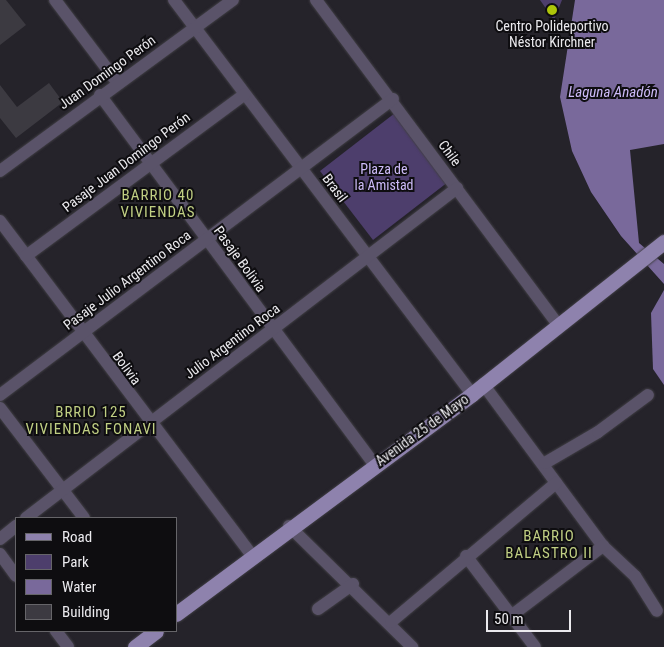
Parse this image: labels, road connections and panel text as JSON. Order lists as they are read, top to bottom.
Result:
{
  "streets": {
    "main road": ["Avenida 25 de Mayo"],
    "street": [
      "Juan Domingo Perón",
      "Chile",
      "Pasaje Juan Domingo Perón",
      "Brasil",
      "Pasaje Bolivia",
      "Pasaje Julio Argentino Roca",
      "Julio Argentino Roca",
      "Bolivia"
    ]
  },
  "crossings": [
    ["Juan Domingo Perón", "Brasil"],
    ["Juan Domingo Perón", "Pasaje Bolivia"],
    ["Chile", "Pasaje Julio Argentino Roca"],
    ["Chile", "Julio Argentino Roca"],
    ["Chile", "Avenida 25 de Mayo"],
    ["Pasaje Juan Domingo Perón", "Brasil"],
    ["Pasaje Juan Domingo Perón", "Pasaje Bolivia"],
    ["Pasaje Juan Domingo Perón", "Bolivia"],
    ["Brasil", "Pasaje Julio Argentino Roca"],
    ["Brasil", "Julio Argentino Roca"],
    ["Brasil", "Avenida 25 de Mayo"],
    ["Pasaje Bolivia", "Pasaje Julio Argentino Roca"],
    ["Pasaje Bolivia", "Julio Argentino Roca"],
    ["Pasaje Bolivia", "Avenida 25 de Mayo"],
    ["Pasaje Julio Argentino Roca", "Bolivia"],
    ["Julio Argentino Roca", "Bolivia"],
    ["Bolivia", "Avenida 25 de Mayo"]
  ],
  "districts": ["BARRIO 40 VIVIENDAS", "BRRIO 125 VIVIENDAS FONAVI", "BARRIO BALASTRO II"],
  "water": ["Laguna Anadón"],
  "parks": ["Plaza de la Amistad"],
  "places": ["Centro Polideportivo Néstor Kirchner"],
  "legend": [
    "Road",
    "Park",
    "Water",
    "Building"
  ],
  "scale_bar": "50 m"
}
